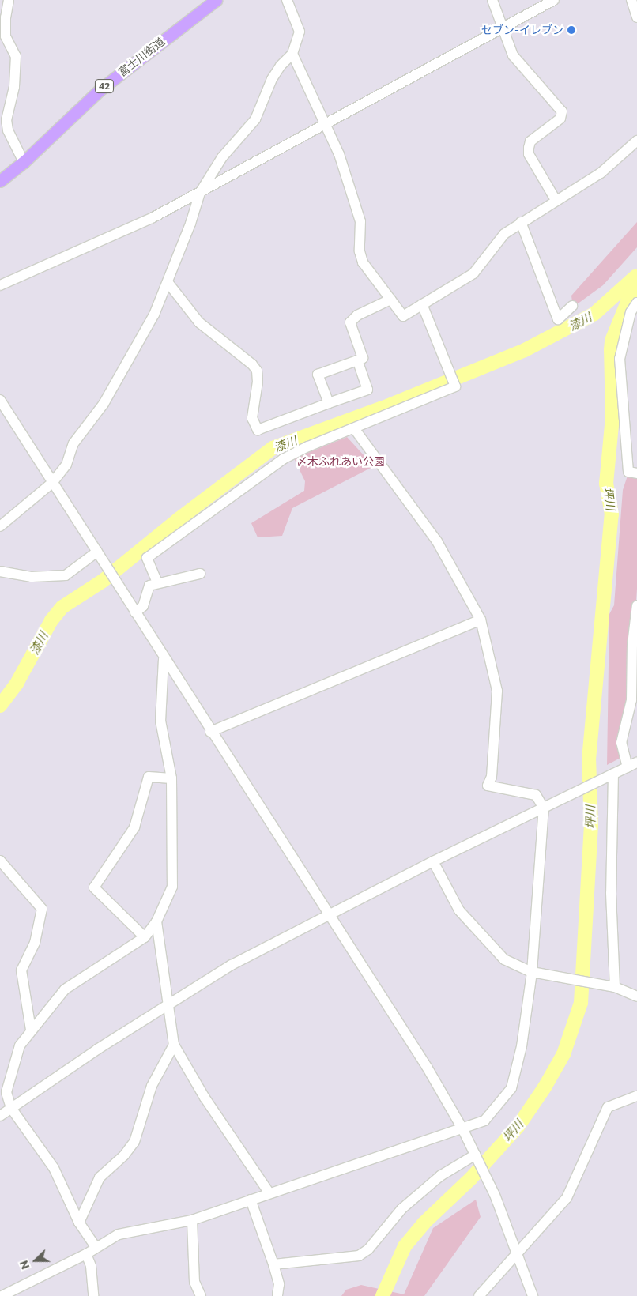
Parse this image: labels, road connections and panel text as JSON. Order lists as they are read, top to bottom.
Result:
{
  "streets": {
    "main road": ["富士川街道", "42"]
  },
  "water": ["漆川", "坪川"],
  "parks": ["〆木ふれあい公園"],
  "places": ["セブン-イレブン"],
  "north": "left"
}
